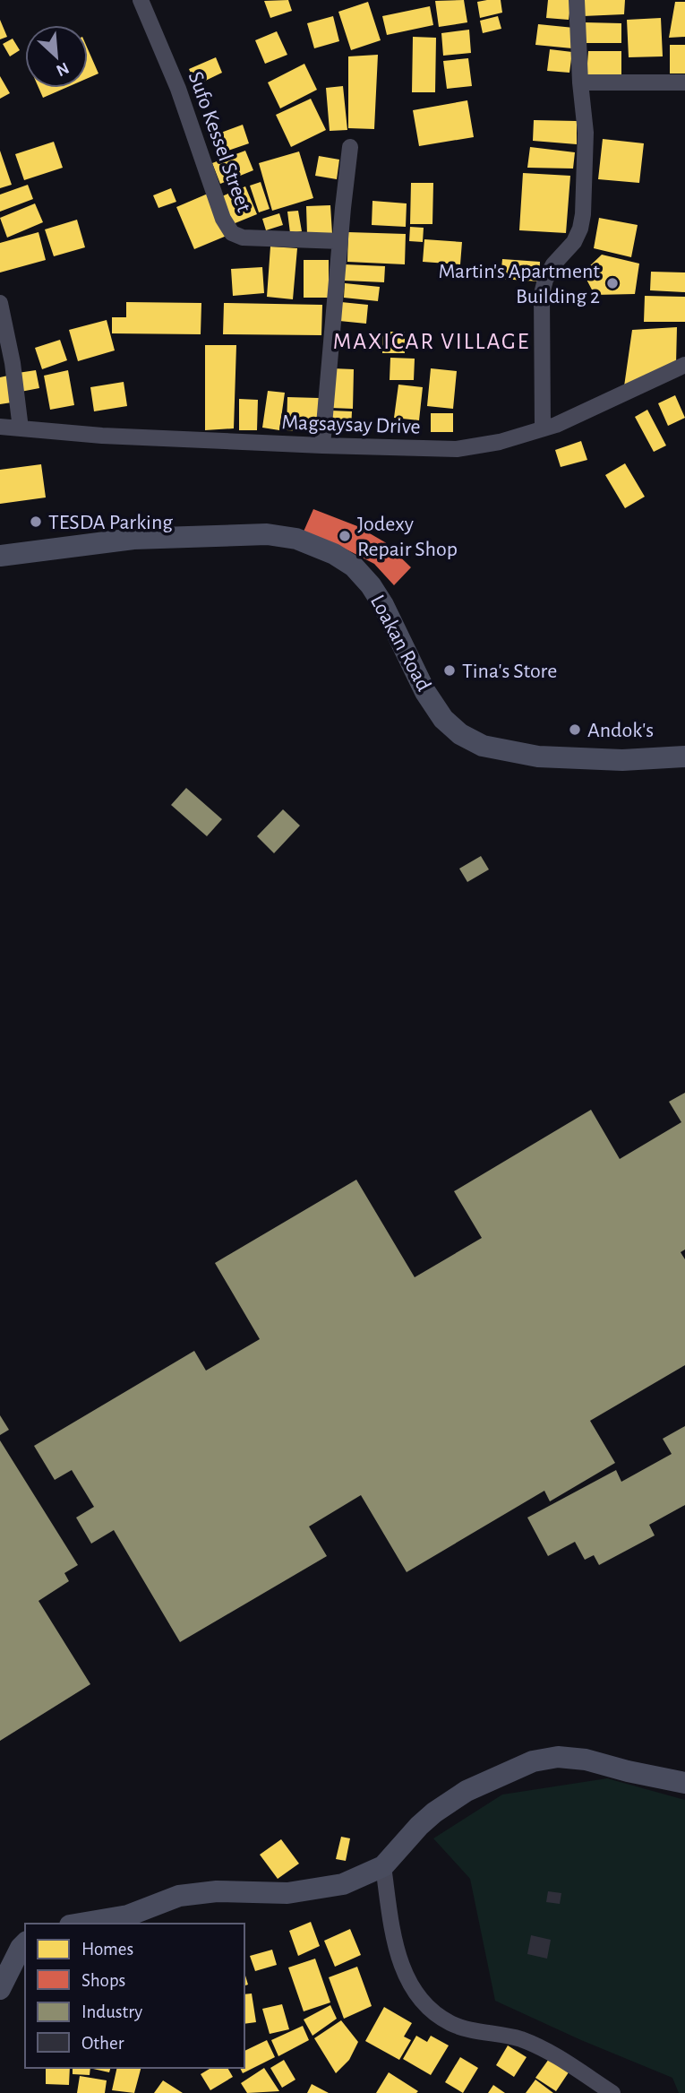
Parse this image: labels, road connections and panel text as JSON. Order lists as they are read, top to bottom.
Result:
{
  "streets": {
    "main road": ["Loakan Road"],
    "street": ["Sufo Kessel Street", "Magsaysay Drive"]
  },
  "districts": ["MAXICAR VILLAGE"],
  "places": [
    "Martin's Apartment Building 2",
    "TESDA Parking",
    "Jodexy Repair Shop",
    "Tina's Store",
    "Andok's"
  ],
  "legend": [
    "Homes",
    "Shops",
    "Industry",
    "Other"
  ],
  "north": "bottom right"
}
